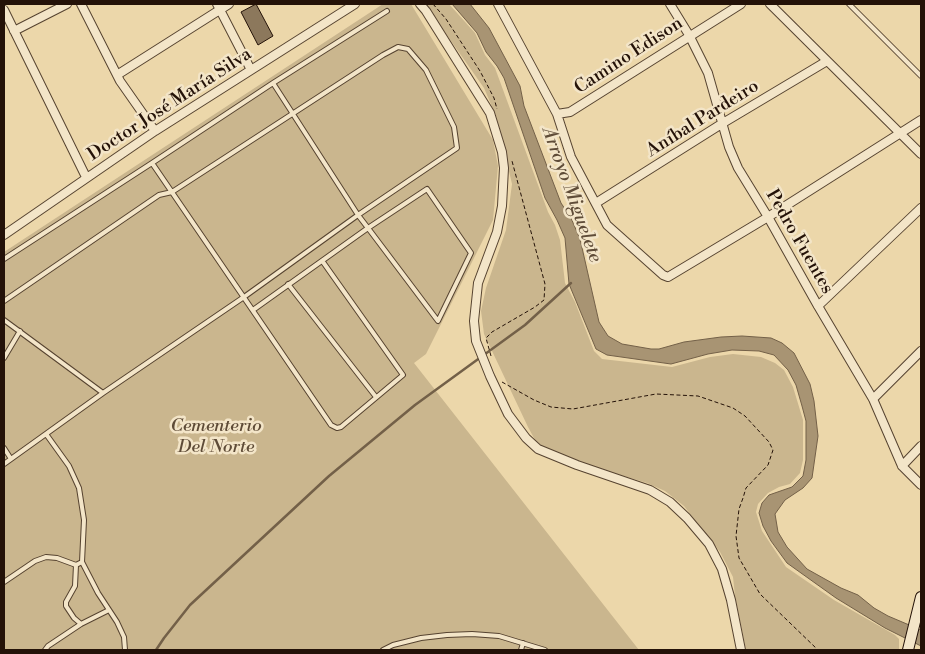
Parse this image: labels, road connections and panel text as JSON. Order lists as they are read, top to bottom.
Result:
{
  "streets": {
    "street": [
      "Camino Edison",
      "Doctor José María Silva",
      "Aníbal Pardeiro",
      "Pedro Fuentes"
    ]
  },
  "crossings": [
    ["Camino Edison", "Pedro Fuentes"],
    ["Aníbal Pardeiro", "Pedro Fuentes"]
  ],
  "water": ["Arroyo Miguelete"],
  "parks": ["Cementerio Del Norte"]
}
